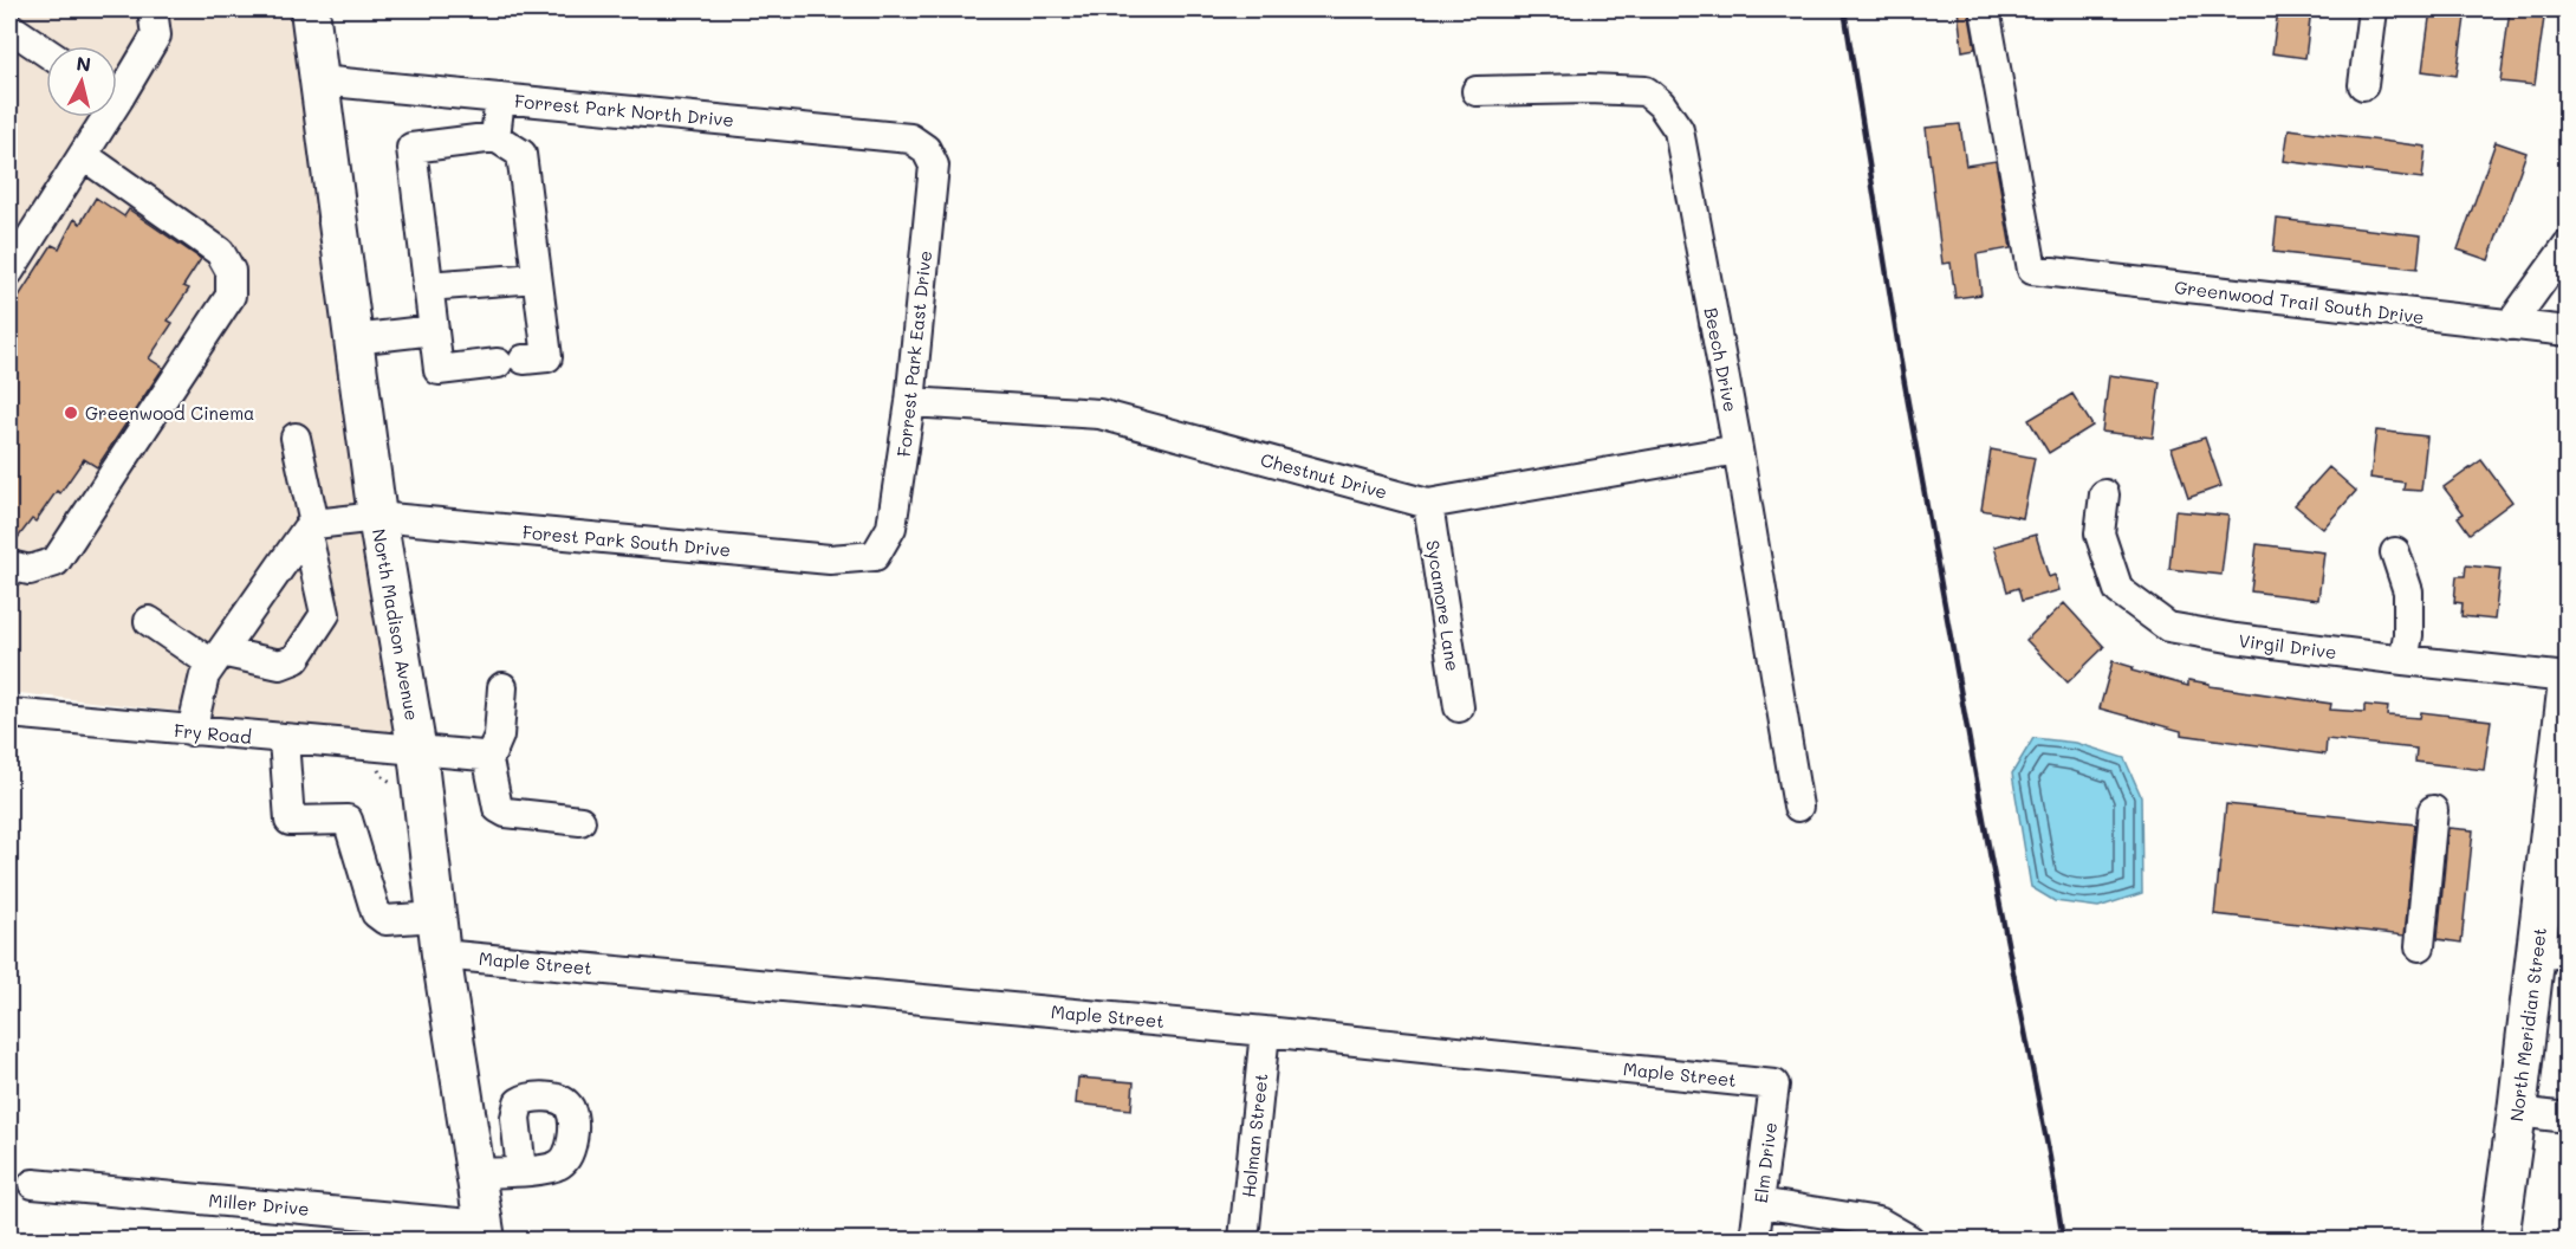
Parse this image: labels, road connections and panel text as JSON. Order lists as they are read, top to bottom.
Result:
{
  "streets": {
    "main road": ["North Madison Avenue", "North Meridian Street"],
    "street": [
      "Forrest Park North Drive",
      "Greenwood Trail South Drive",
      "Forrest Park East Drive",
      "Beech Drive",
      "Chestnut Drive",
      "Forest Park South Drive",
      "Sycamore Lane",
      "Virgil Drive",
      "Fry Road",
      "Maple Street",
      "Holman Street",
      "Elm Drive",
      "Miller Drive"
    ]
  },
  "crossings": [
    ["Forrest Park North Drive", "Forrest Park East Drive"],
    ["Forrest Park North Drive", "North Madison Avenue"],
    ["Forrest Park East Drive", "Chestnut Drive"],
    ["Forrest Park East Drive", "Forest Park South Drive"],
    ["Beech Drive", "Chestnut Drive"],
    ["Chestnut Drive", "Sycamore Lane"],
    ["Forest Park South Drive", "North Madison Avenue"],
    ["North Madison Avenue", "Fry Road"],
    ["North Madison Avenue", "Maple Street"],
    ["North Madison Avenue", "Miller Drive"],
    ["Virgil Drive", "North Meridian Street"],
    ["Maple Street", "Holman Street"],
    ["Maple Street", "Elm Drive"]
  ],
  "places": ["Greenwood Cinema"],
  "north": "top"
}
